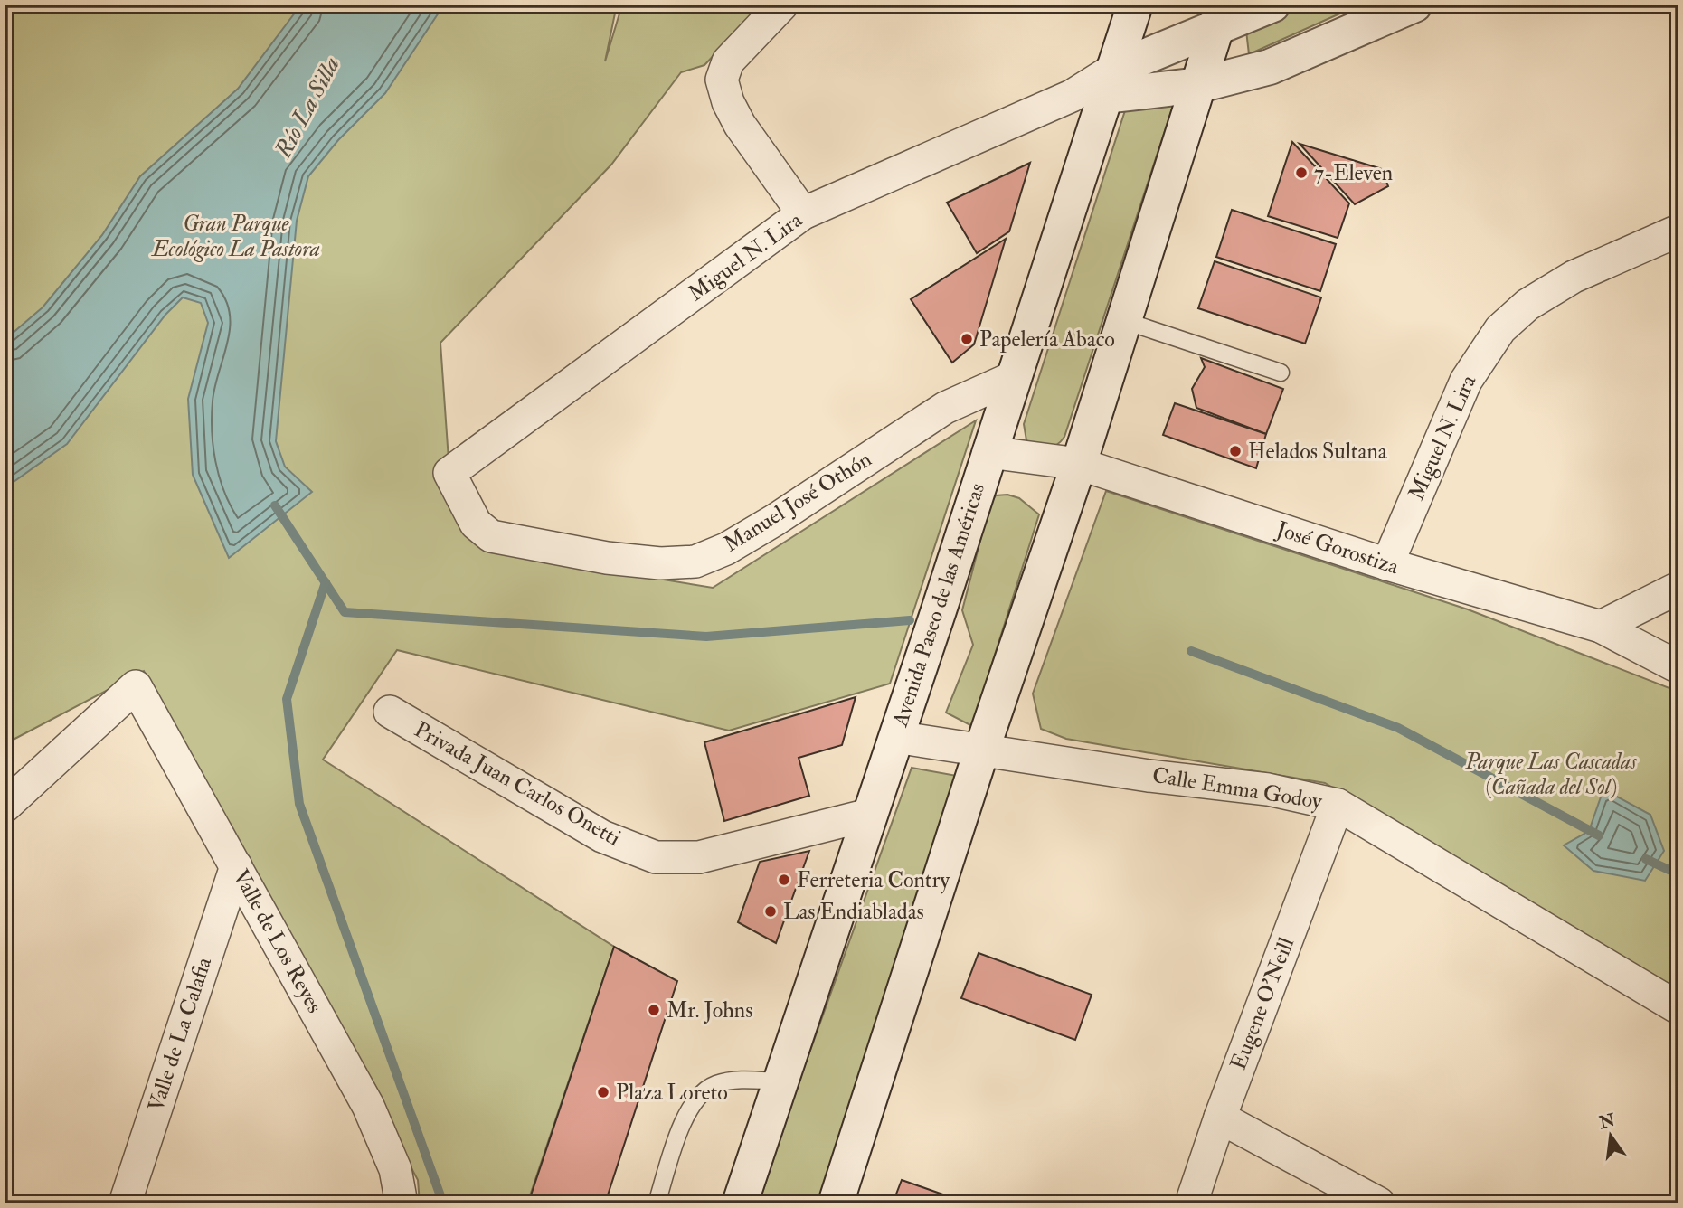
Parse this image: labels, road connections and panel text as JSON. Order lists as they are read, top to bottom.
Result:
{
  "streets": {
    "main road": ["Avenida Paseo de las Américas"],
    "street": [
      "Miguel N. Lira",
      "Manuel José Othón",
      "José Gorostiza",
      "Privada Juan Carlos Onetti",
      "Calle Emma Godoy",
      "Valle de Los Reyes",
      "Eugene O'Neill",
      "Valle de La Calafia"
    ]
  },
  "crossings": [
    ["Miguel N. Lira", "Manuel José Othón"],
    ["Miguel N. Lira", "José Gorostiza"],
    ["Miguel N. Lira", "Avenida Paseo de las Américas"],
    ["Manuel José Othón", "Avenida Paseo de las Américas"],
    ["José Gorostiza", "Avenida Paseo de las Américas"],
    ["Avenida Paseo de las Américas", "Privada Juan Carlos Onetti"],
    ["Avenida Paseo de las Américas", "Calle Emma Godoy"],
    ["Calle Emma Godoy", "Eugene O'Neill"],
    ["Valle de Los Reyes", "Valle de La Calafia"]
  ],
  "water": ["Río La Silla"],
  "parks": ["Gran Parque Ecológico La Pastora", "Parque Las Cascadas (Cañada del Sol)"],
  "places": [
    "7-Eleven",
    "Papelería Abaco",
    "Helados Sultana",
    "Ferreteria Contry",
    "Las Endiabladas",
    "Mr. Johns",
    "Plaza Loreto"
  ],
  "north": "top"
}
